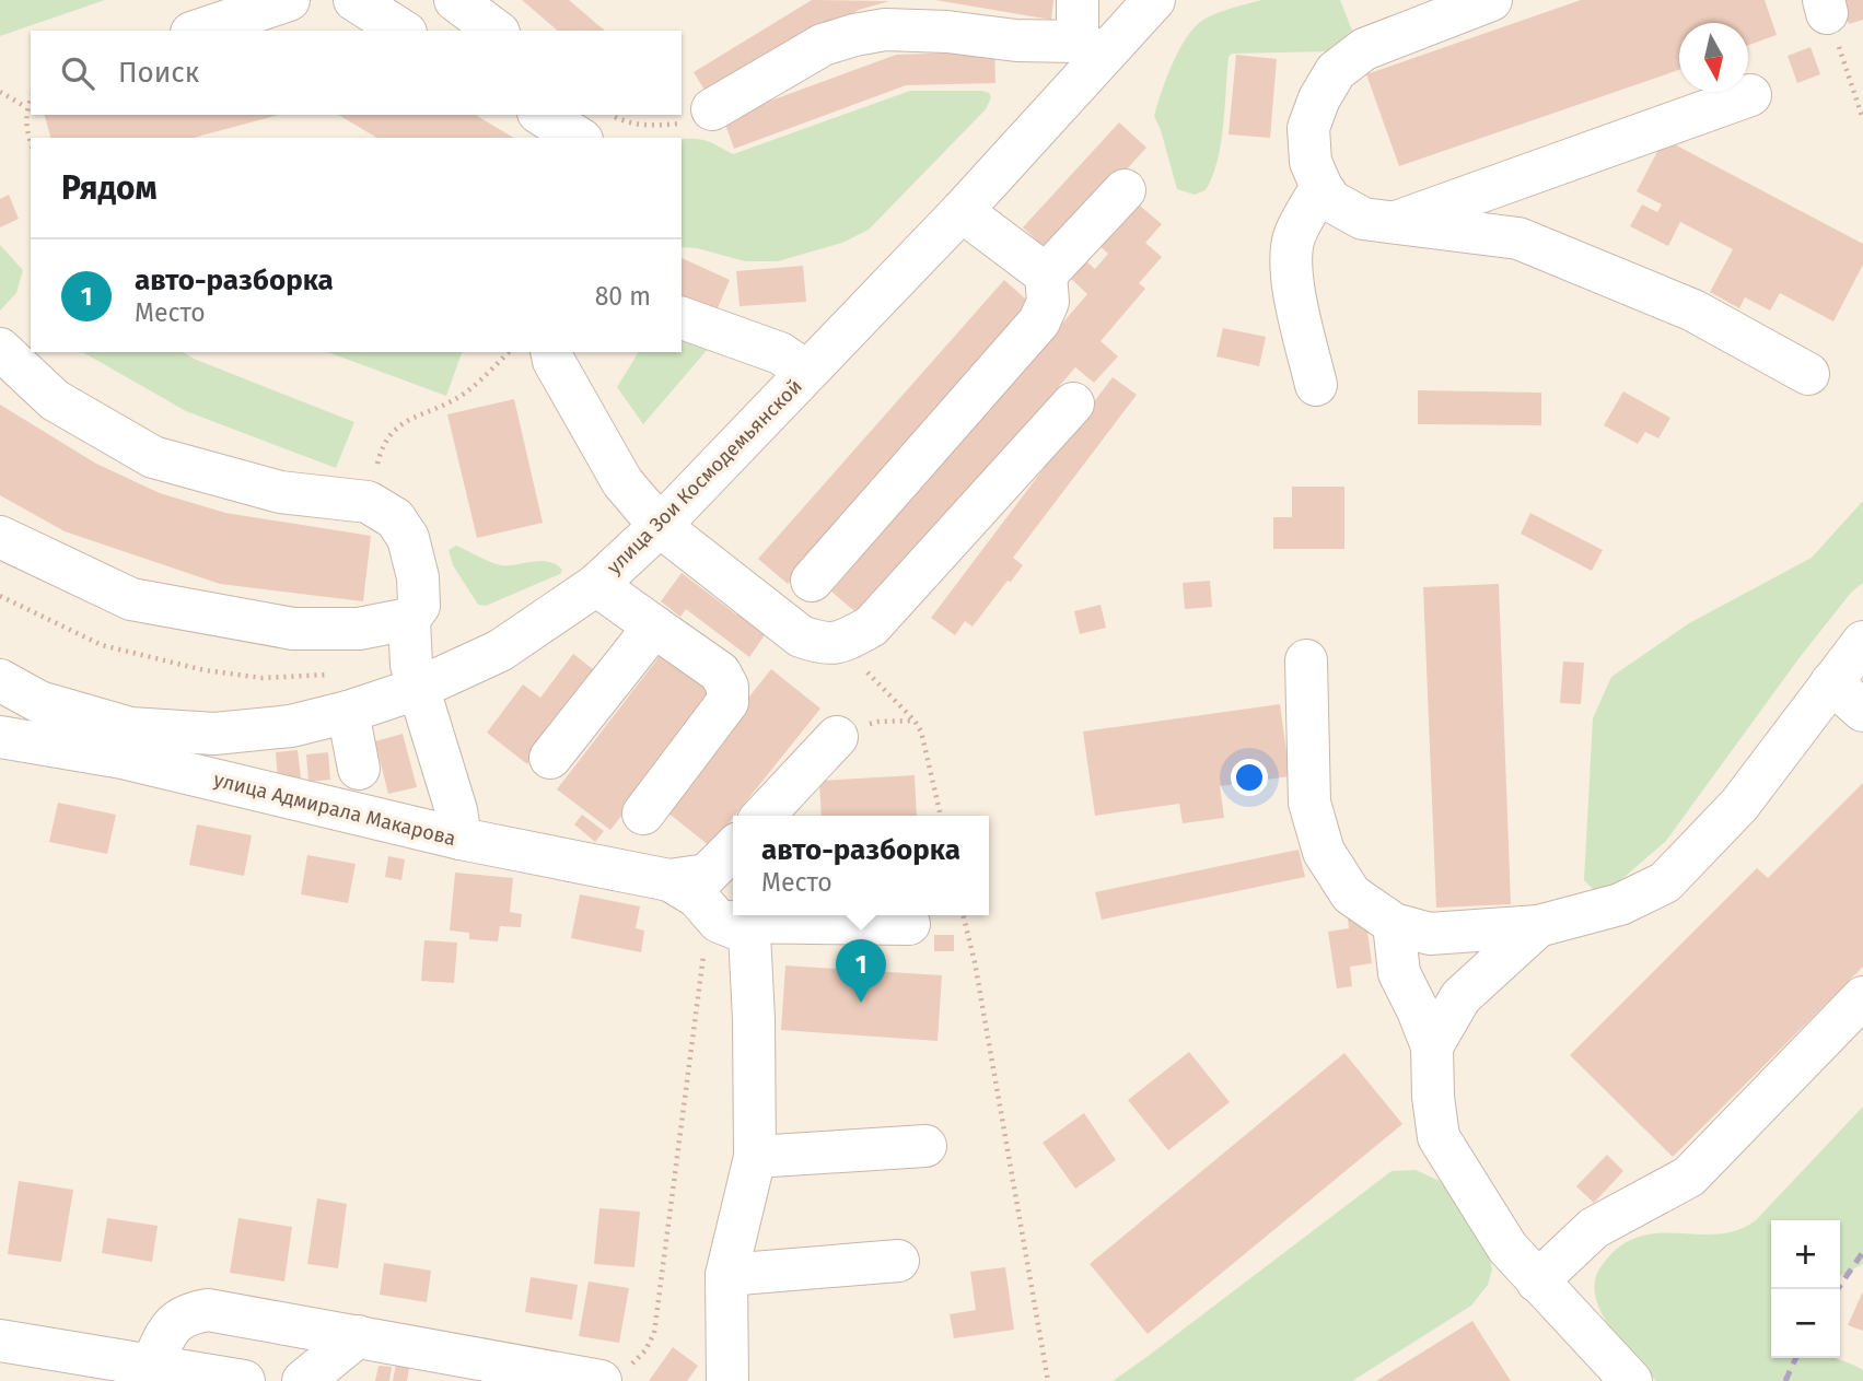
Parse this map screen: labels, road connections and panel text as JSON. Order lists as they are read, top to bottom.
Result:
{
  "streets": {
    "street": ["улица Зои Космодемьянской", "улица Адмирала Макарова"]
  },
  "crossings": [
    ["улица Зои Космодемьянской", "улица Адмирала Макарова"]
  ],
  "north": "bottom",
  "page": {
    "search": "Поиск",
    "heading": "Рядом",
    "list": [
      {
        "mark": "1",
        "name": "авто-разборка",
        "note": "Место",
        "value": "80 m"
      }
    ],
    "popup": ["авто-разборка", "Место"],
    "pins": "1",
    "map_buttons": ["+", "−"]
  }
}
